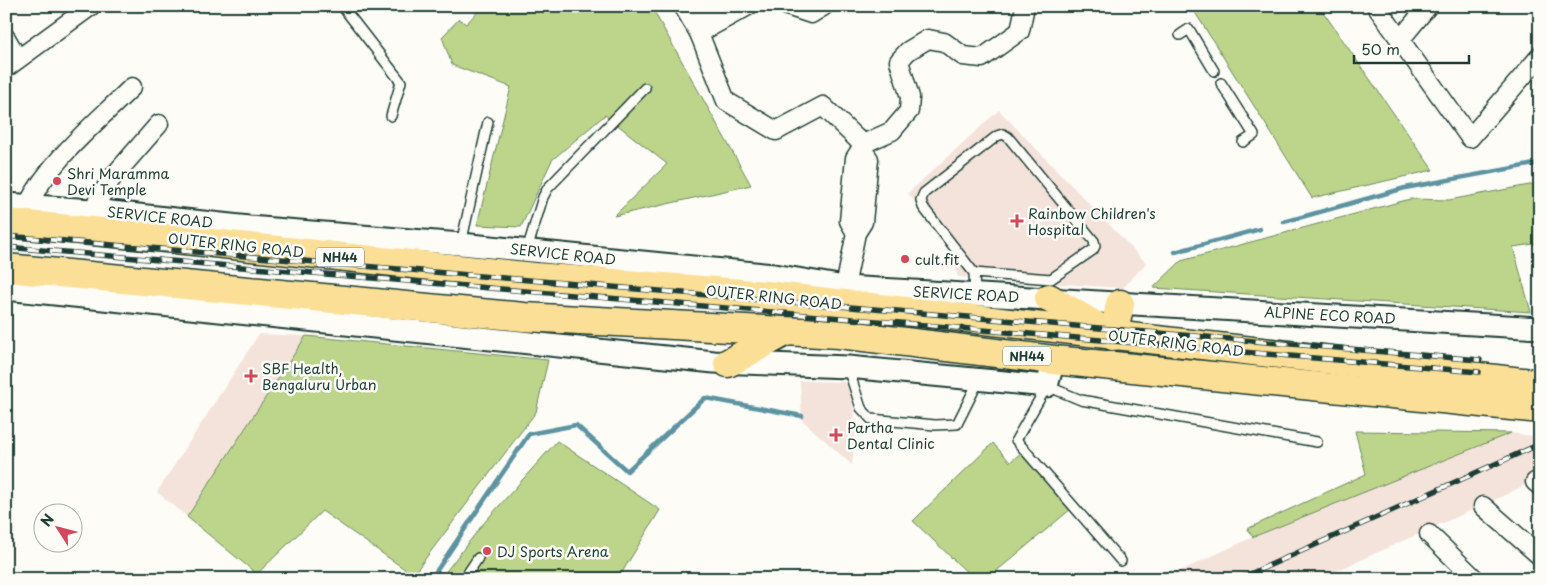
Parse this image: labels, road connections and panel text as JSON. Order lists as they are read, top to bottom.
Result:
{
  "streets": {
    "highway": ["OUTER RING ROAD", "NH44"],
    "street": ["SERVICE ROAD", "ALPINE ECO ROAD"]
  },
  "crossings": [
    ["SERVICE ROAD", "ALPINE ECO ROAD"]
  ],
  "places": {
    "other": ["Shri Maramma Devi Temple", "cult.fit", "DJ Sports Arena"],
    "health": ["Rainbow Children's Hospital", "SBF Health, Bengaluru Urban", "Partha Dental Clinic"]
  },
  "scale_bar": "50 m",
  "north": "top left"
}
